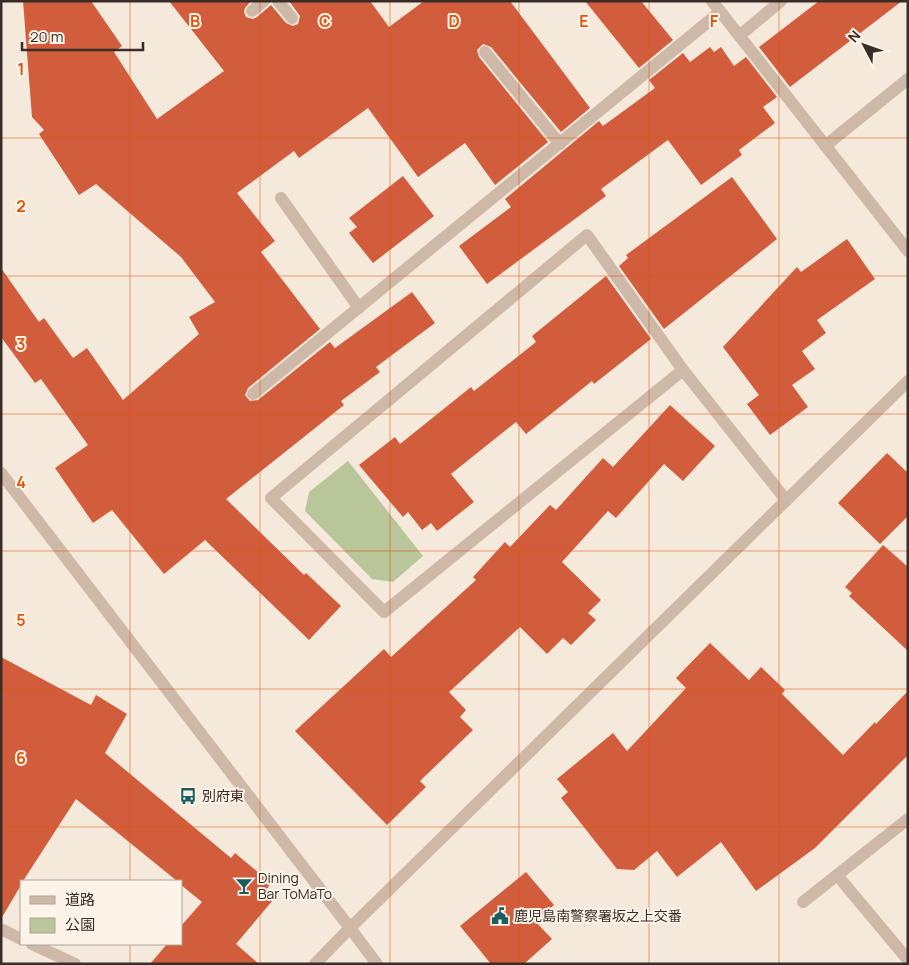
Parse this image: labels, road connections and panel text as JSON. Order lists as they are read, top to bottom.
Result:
{
  "places": {
    "bus stop": ["別府東"],
    "bar": ["Dining Bar ToMaTo"],
    "public building": ["鹿児島南警察署坂之上交番"]
  },
  "legend": ["道路", "公園"],
  "scale_bar": "20 m",
  "north": "top left",
  "grid": {
    "columns": [
      "B",
      "C",
      "D",
      "E",
      "F"
    ],
    "rows": [
      "1",
      "2",
      "3",
      "4",
      "5",
      "6"
    ]
  }
}
